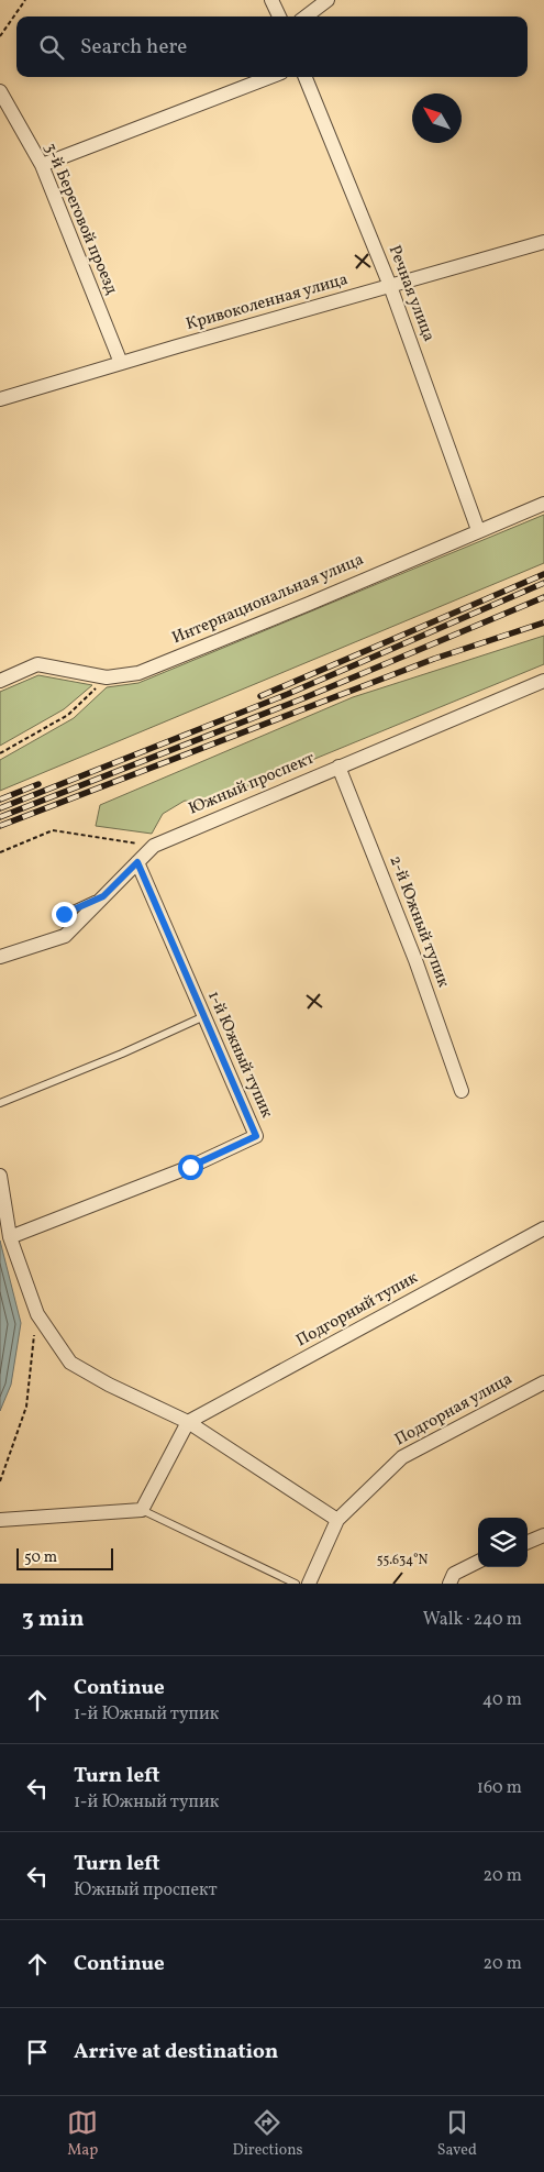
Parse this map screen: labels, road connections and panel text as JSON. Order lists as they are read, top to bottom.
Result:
{
  "streets": {
    "street": [
      "3-й Береговой проезд",
      "Речная улица",
      "Кривоколенная улица",
      "Интернациональная улица",
      "Южный проспект",
      "2-й Южный тупик",
      "1-й Южный тупик",
      "Подгорный тупик",
      "Подгорная улица"
    ]
  },
  "crossings": [
    ["3-й Береговой проезд", "Кривоколенная улица"],
    ["Речная улица", "Кривоколенная улица"],
    ["Речная улица", "Интернациональная улица"],
    ["Южный проспект", "2-й Южный тупик"],
    ["Южный проспект", "1-й Южный тупик"]
  ],
  "scale_bar": "50 m",
  "north": "top left",
  "page": {
    "search": "Search here",
    "scale": "50 m",
    "heading": ["3 min", "Walk · 240 m"],
    "list": [
      ["Continue", "1-й Южный тупик", "40 m"],
      ["Turn left", "1-й Южный тупик", "160 m"],
      ["Turn left", "Южный проспект", "20 m"],
      ["Continue", "20 m"],
      "Arrive at destination"
    ],
    "nav": ["Map", "Directions", "Saved"]
  },
  "coordinates": ["55.634°N"]
}
